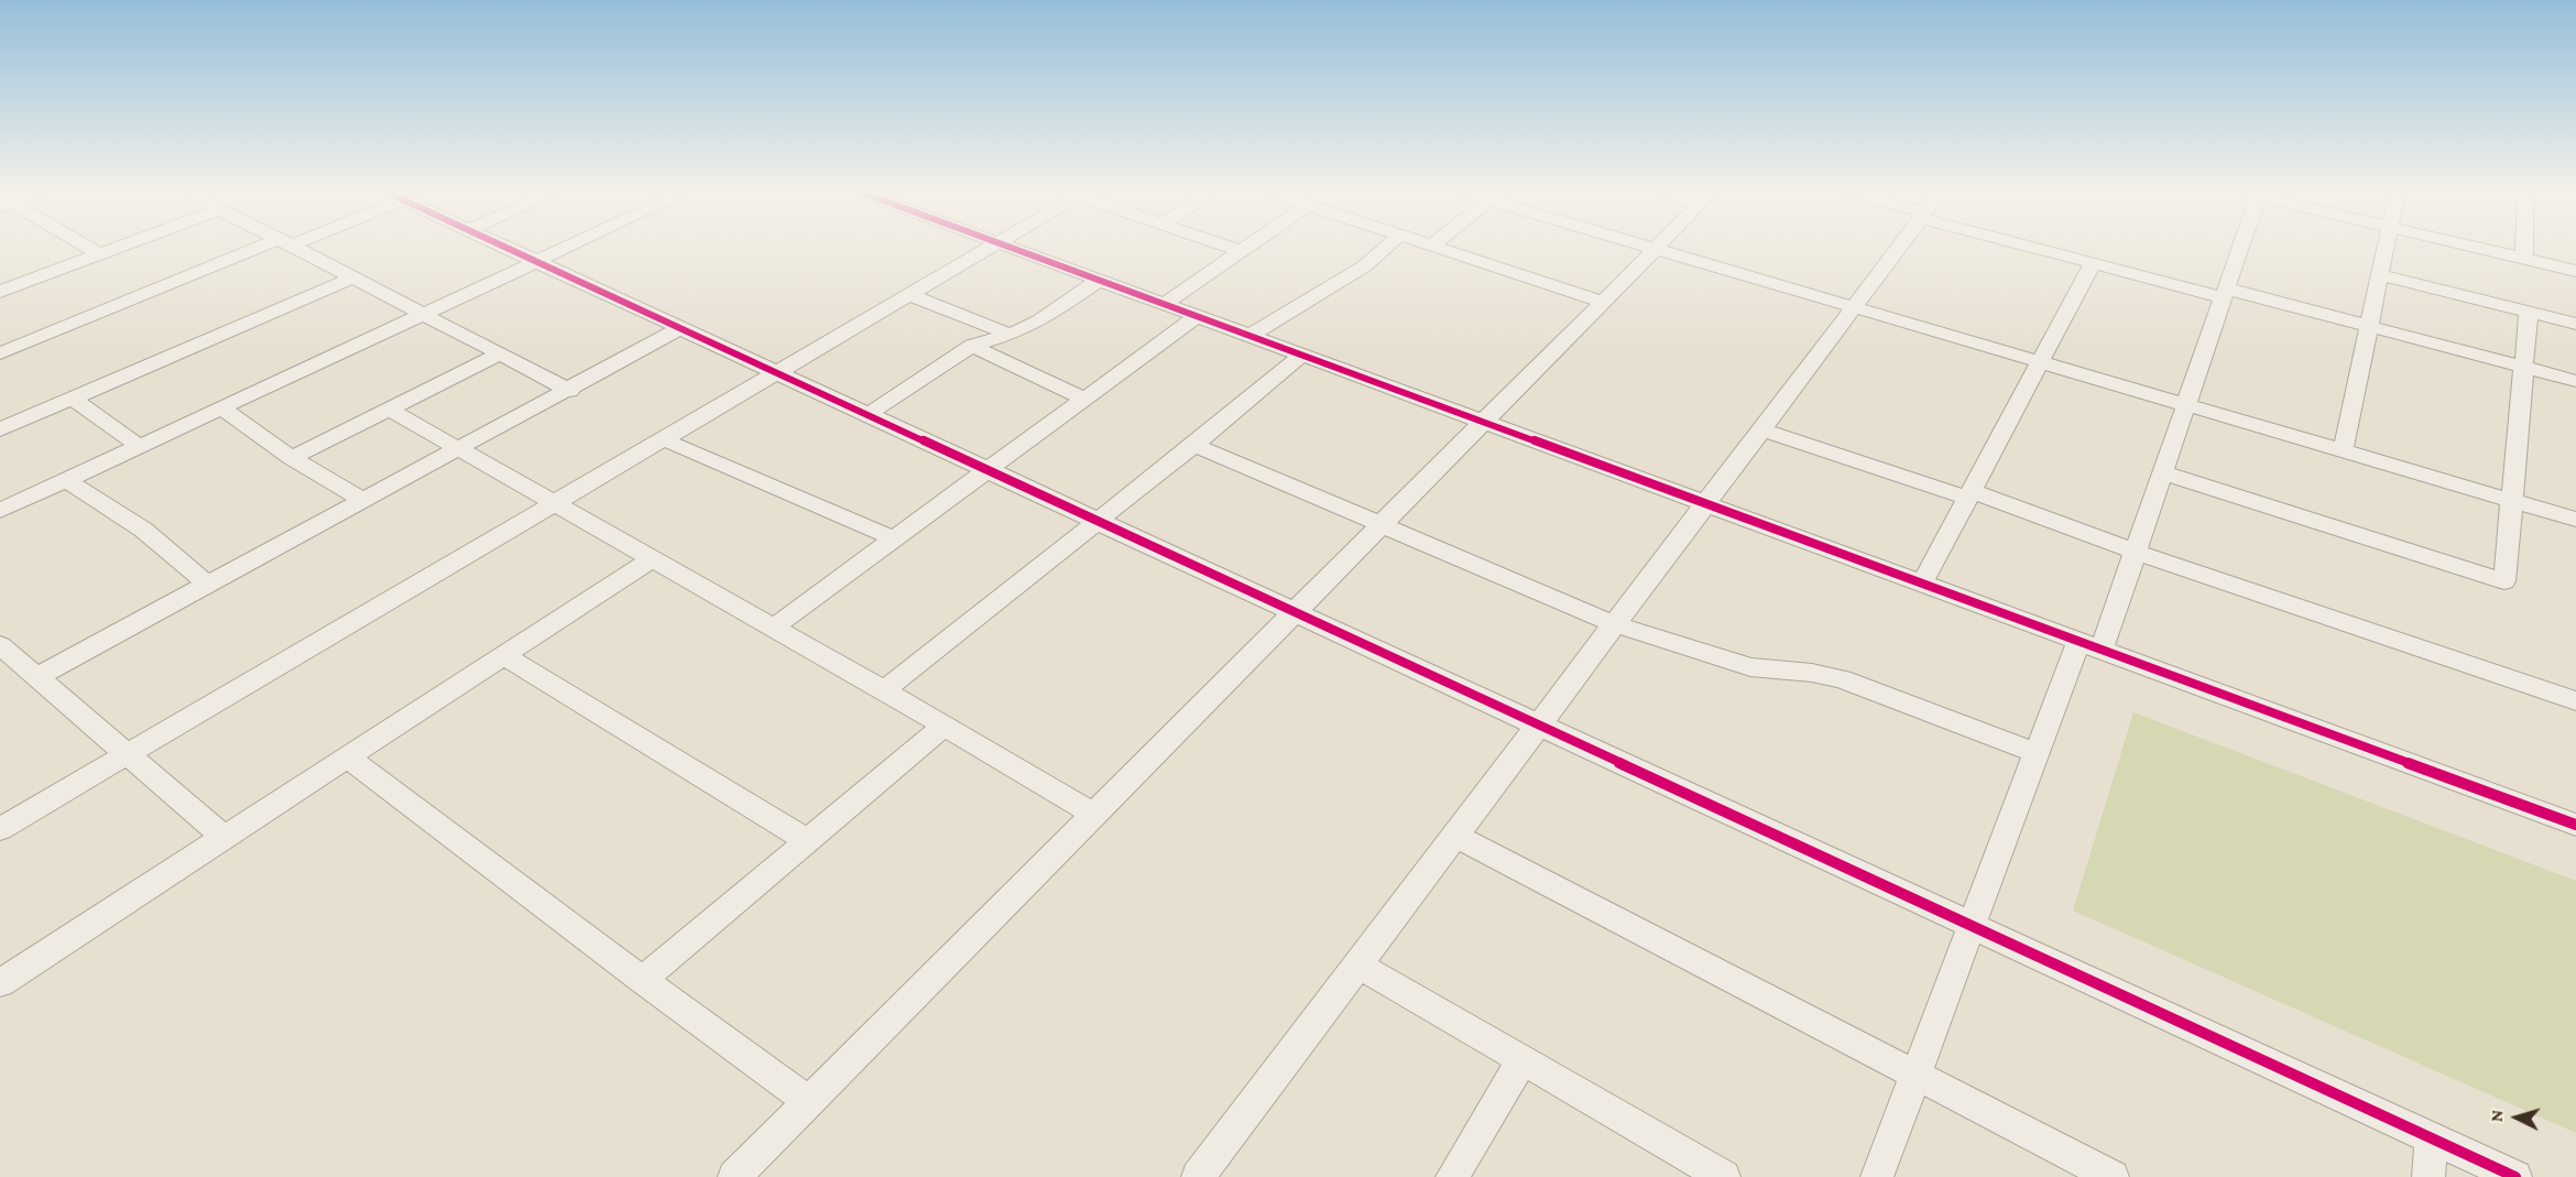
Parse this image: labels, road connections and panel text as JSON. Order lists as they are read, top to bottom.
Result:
{
  "north": "left"
}
